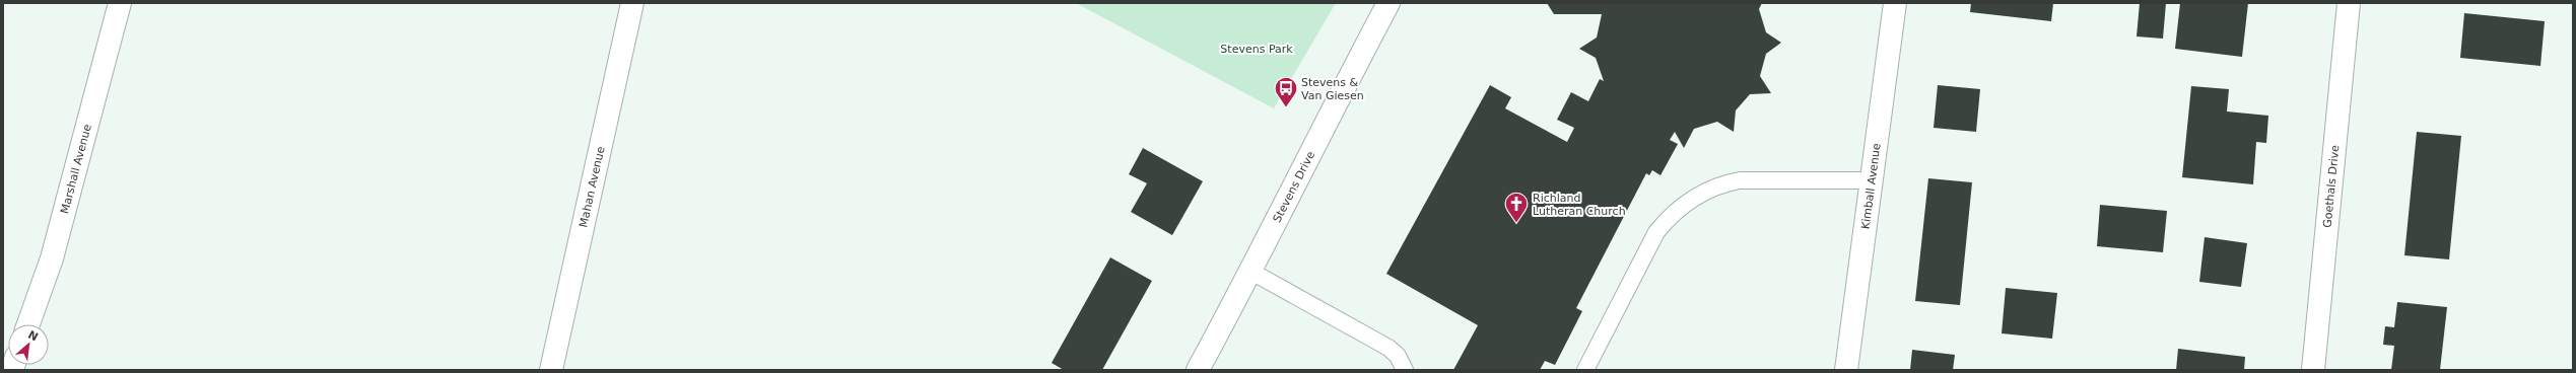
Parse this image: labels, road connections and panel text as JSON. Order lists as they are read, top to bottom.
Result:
{
  "streets": {
    "street": [
      "Marshall Avenue",
      "Mahan Avenue",
      "Stevens Drive",
      "Kimball Avenue",
      "Goethals Drive"
    ]
  },
  "parks": ["Stevens Park"],
  "places": {
    "bus stop": ["Stevens & Van Giesen"],
    "church": ["Richland Lutheran Church"]
  },
  "north": "top right"
}
